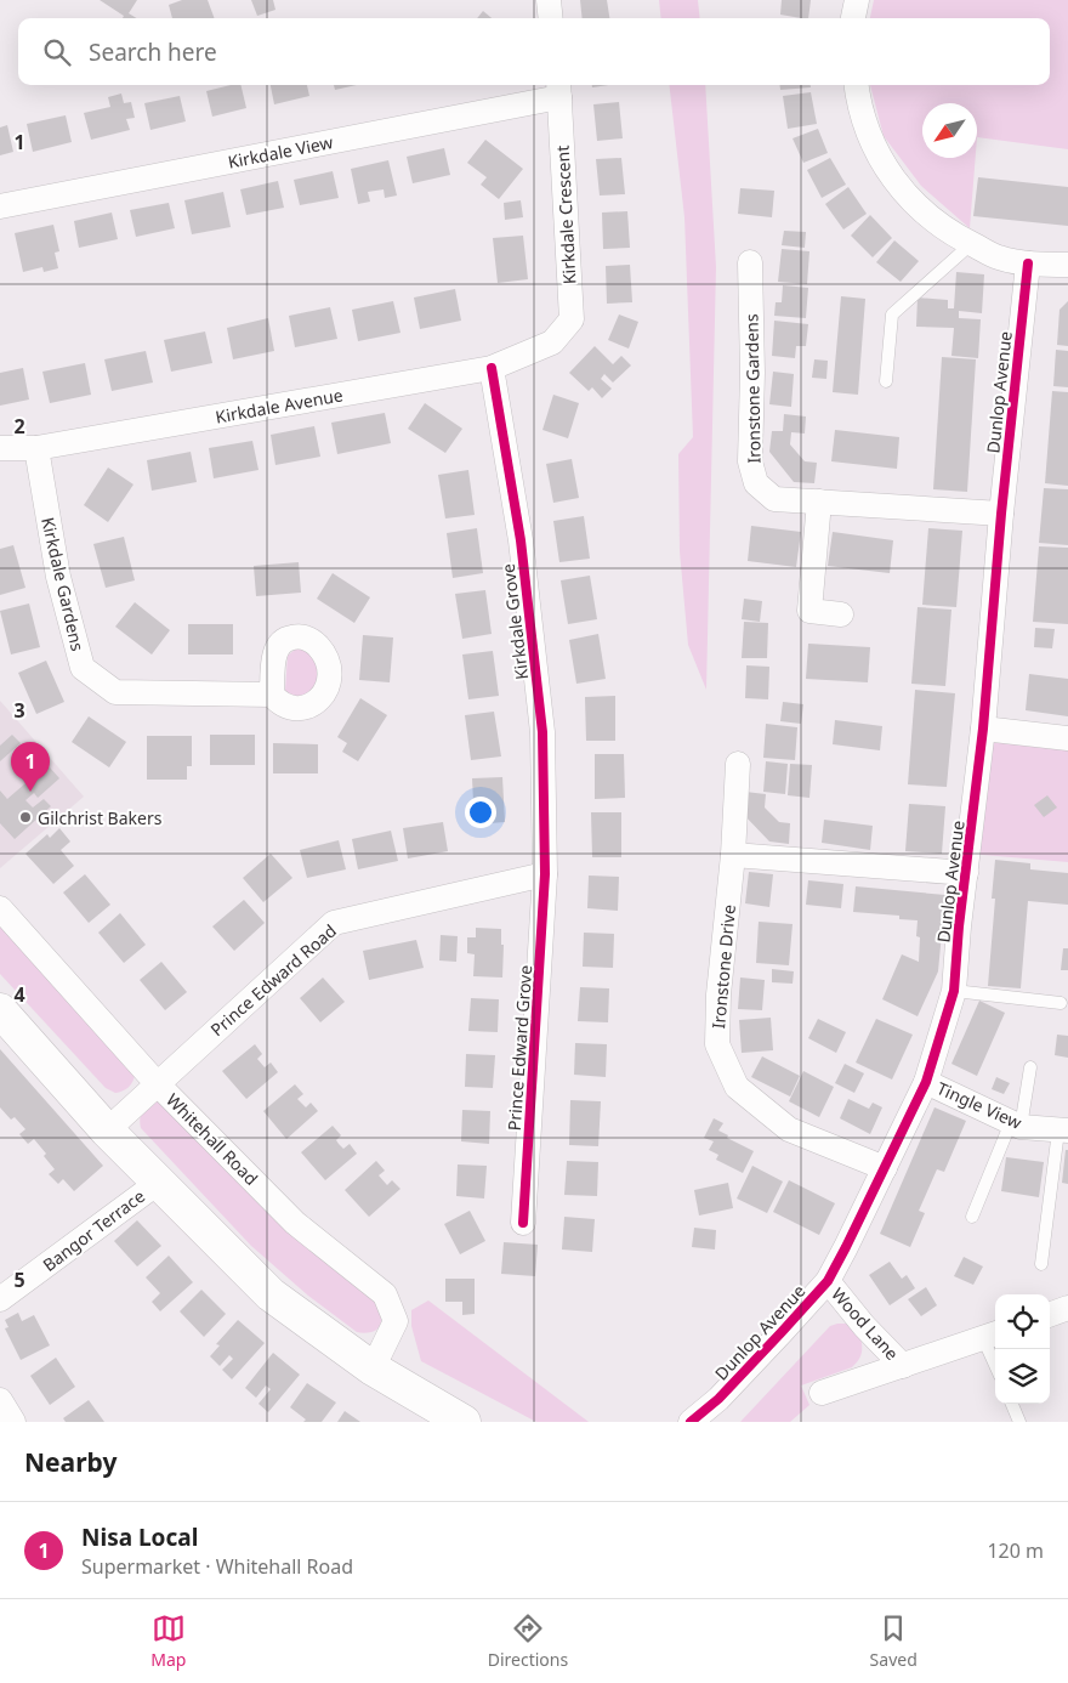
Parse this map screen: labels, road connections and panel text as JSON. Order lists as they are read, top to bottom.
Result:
{
  "streets": {
    "street": [
      "Kirkdale View",
      "Kirkdale Crescent",
      "Ironstone Gardens",
      "Dunlop Avenue",
      "Kirkdale Avenue",
      "Kirkdale Gardens",
      "Kirkdale Grove",
      "Ironstone Drive",
      "Prince Edward Road",
      "Prince Edward Grove",
      "Tingle View",
      "Whitehall Road",
      "Bangor Terrace",
      "Wood Lane"
    ]
  },
  "crossings": [
    ["Kirkdale View", "Kirkdale Crescent"],
    ["Kirkdale Crescent", "Kirkdale Avenue"],
    ["Ironstone Gardens", "Dunlop Avenue"],
    ["Dunlop Avenue", "Ironstone Drive"],
    ["Dunlop Avenue", "Tingle View"],
    ["Dunlop Avenue", "Wood Lane"],
    ["Kirkdale Avenue", "Kirkdale Gardens"],
    ["Kirkdale Avenue", "Kirkdale Grove"],
    ["Kirkdale Grove", "Prince Edward Road"],
    ["Kirkdale Grove", "Prince Edward Grove"],
    ["Prince Edward Road", "Prince Edward Grove"],
    ["Prince Edward Road", "Whitehall Road"]
  ],
  "places": ["Gilchrist Bakers"],
  "north": "bottom left",
  "page": {
    "search": "Search here",
    "pins": "1",
    "heading": "Nearby",
    "list": [
      {
        "mark": "1",
        "name": "Nisa Local",
        "note": "Supermarket · Whitehall Road",
        "value": "120 m"
      }
    ],
    "nav": ["Map", "Directions", "Saved"]
  },
  "grid": {
    "rows": [
      "1",
      "2",
      "3",
      "4",
      "5"
    ]
  }
}
